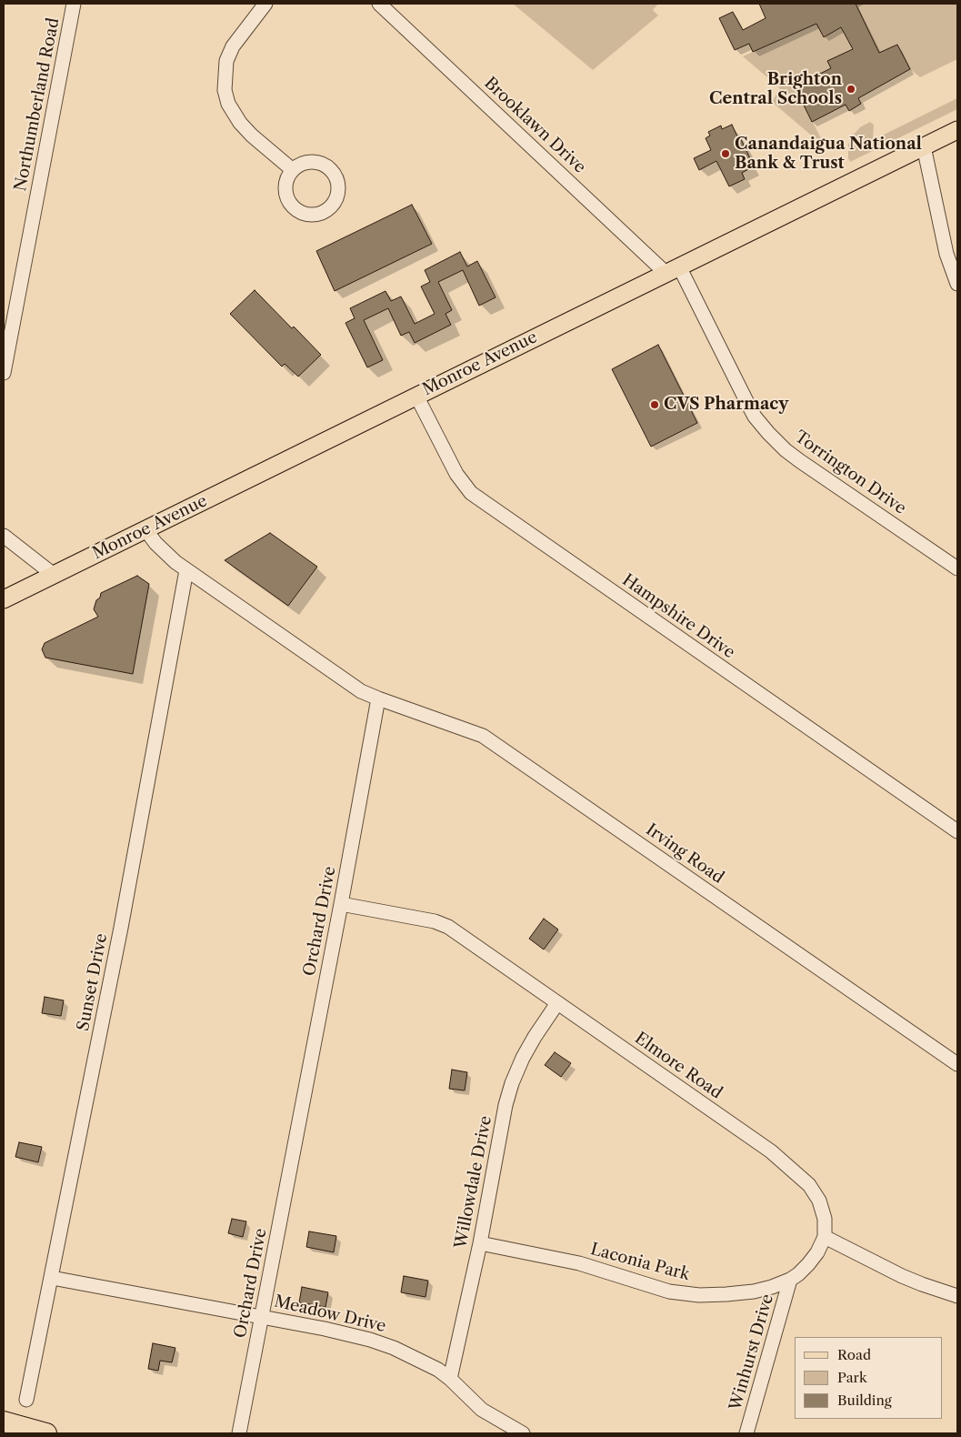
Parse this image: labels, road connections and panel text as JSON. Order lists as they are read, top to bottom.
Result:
{
  "streets": {
    "main road": ["Monroe Avenue"],
    "street": [
      "Northumberland Road",
      "Brooklawn Drive",
      "Torrington Drive",
      "Hampshire Drive",
      "Irving Road",
      "Orchard Drive",
      "Sunset Drive",
      "Elmore Road",
      "Willowdale Drive",
      "Laconia Park",
      "Meadow Drive",
      "Winhurst Drive"
    ]
  },
  "crossings": [
    ["Brooklawn Drive", "Monroe Avenue"],
    ["Brooklawn Drive", "Torrington Drive"],
    ["Monroe Avenue", "Torrington Drive"],
    ["Monroe Avenue", "Hampshire Drive"],
    ["Irving Road", "Orchard Drive"],
    ["Orchard Drive", "Elmore Road"],
    ["Orchard Drive", "Meadow Drive"],
    ["Sunset Drive", "Meadow Drive"],
    ["Elmore Road", "Willowdale Drive"],
    ["Elmore Road", "Laconia Park"],
    ["Willowdale Drive", "Laconia Park"],
    ["Willowdale Drive", "Meadow Drive"],
    ["Laconia Park", "Winhurst Drive"]
  ],
  "places": ["Brighton Central Schools", "Canandaigua National Bank & Trust", "CVS Pharmacy"],
  "legend": ["Road", "Park", "Building"]
}
